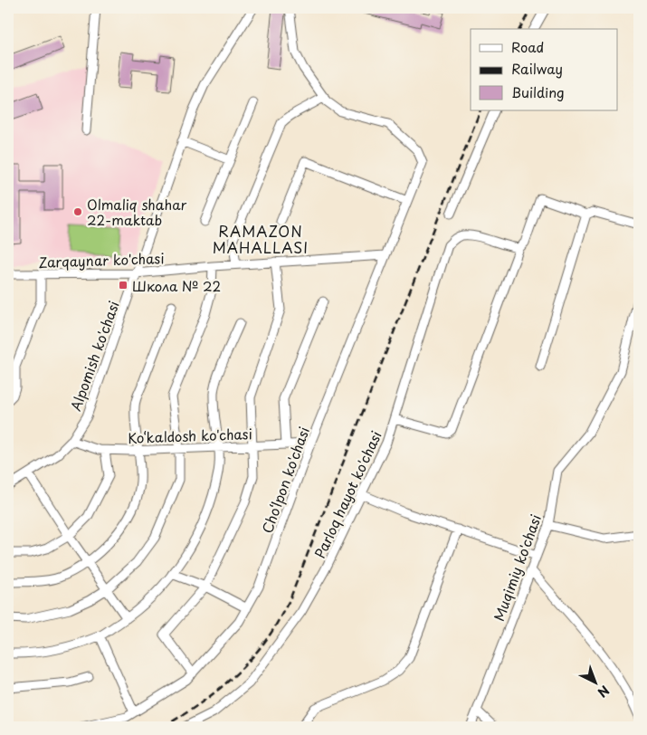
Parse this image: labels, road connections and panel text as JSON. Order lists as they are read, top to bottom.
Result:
{
  "streets": {
    "street": [
      "Zarqaynar ko'chasi",
      "Alpomish ko'chasi",
      "Ko‘kaldosh ko'chasi",
      "Cho‘lpon ko'chasi",
      "Parloq hayot ko'chasi",
      "Muqimiy ko'chasi"
    ]
  },
  "crossings": [
    ["Zarqaynar ko'chasi", "Alpomish ko'chasi"],
    ["Zarqaynar ko'chasi", "Cho‘lpon ko'chasi"],
    ["Alpomish ko'chasi", "Ko‘kaldosh ko'chasi"],
    ["Ko‘kaldosh ko'chasi", "Cho‘lpon ko'chasi"]
  ],
  "districts": ["RAMAZON MAHALLASI"],
  "places": {
    "other": ["Olmaliq shahar 22-maktab"],
    "transit": ["Школа № 22"]
  },
  "legend": ["Road", "Railway", "Building"],
  "north": "bottom right"
}
